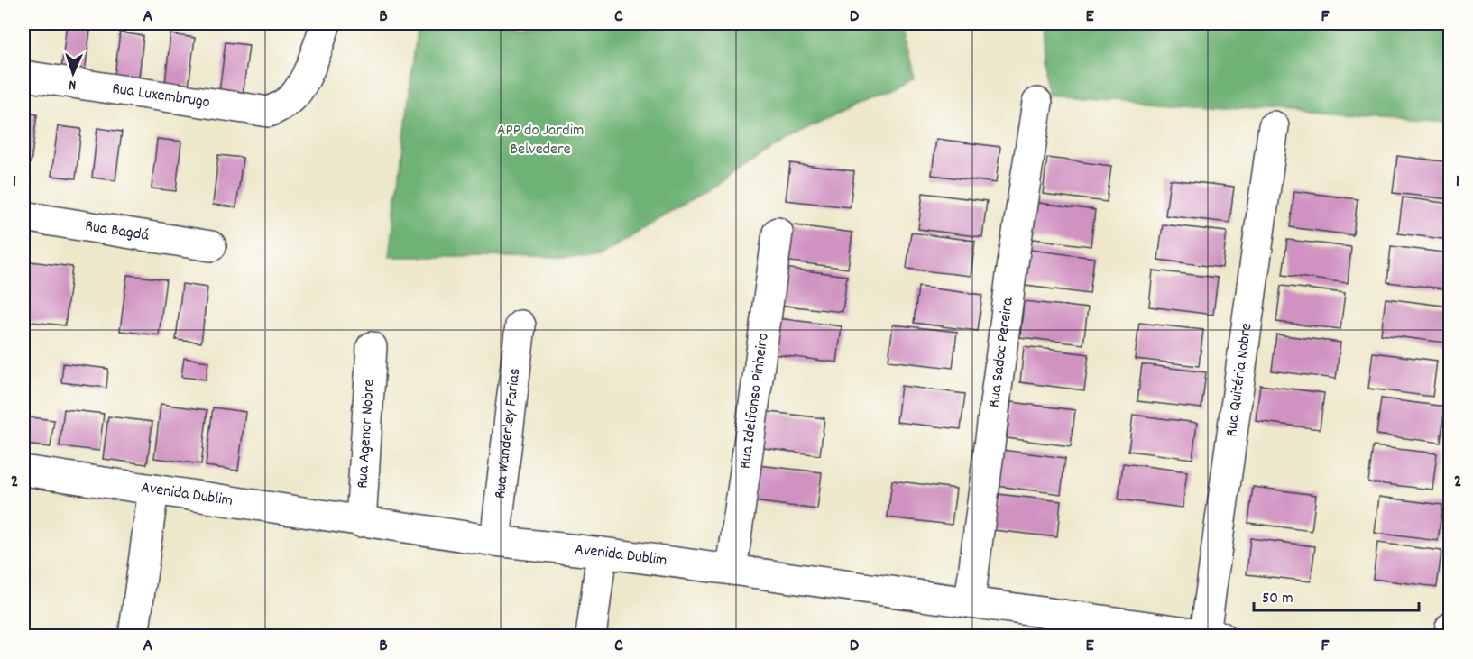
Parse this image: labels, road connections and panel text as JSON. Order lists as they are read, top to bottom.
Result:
{
  "streets": {
    "street": [
      "Rua Luxembrugo",
      "Rua Bagdá",
      "Rua Sadoc Pereira",
      "Rua Quitéria Nobre",
      "Rua Idelfonso Pinheiro",
      "Rua Wanderley Farias",
      "Rua Agenor Nobre",
      "Avenida Dublim"
    ]
  },
  "crossings": [
    ["Rua Sadoc Pereira", "Avenida Dublim"],
    ["Rua Quitéria Nobre", "Avenida Dublim"],
    ["Rua Idelfonso Pinheiro", "Avenida Dublim"],
    ["Rua Wanderley Farias", "Avenida Dublim"],
    ["Rua Agenor Nobre", "Avenida Dublim"]
  ],
  "parks": ["APP do Jardim Belvedere"],
  "scale_bar": "50 m",
  "north": "bottom",
  "grid": {
    "columns": [
      "A",
      "B",
      "C",
      "D",
      "E",
      "F"
    ],
    "rows": ["1", "2"]
  }
}
